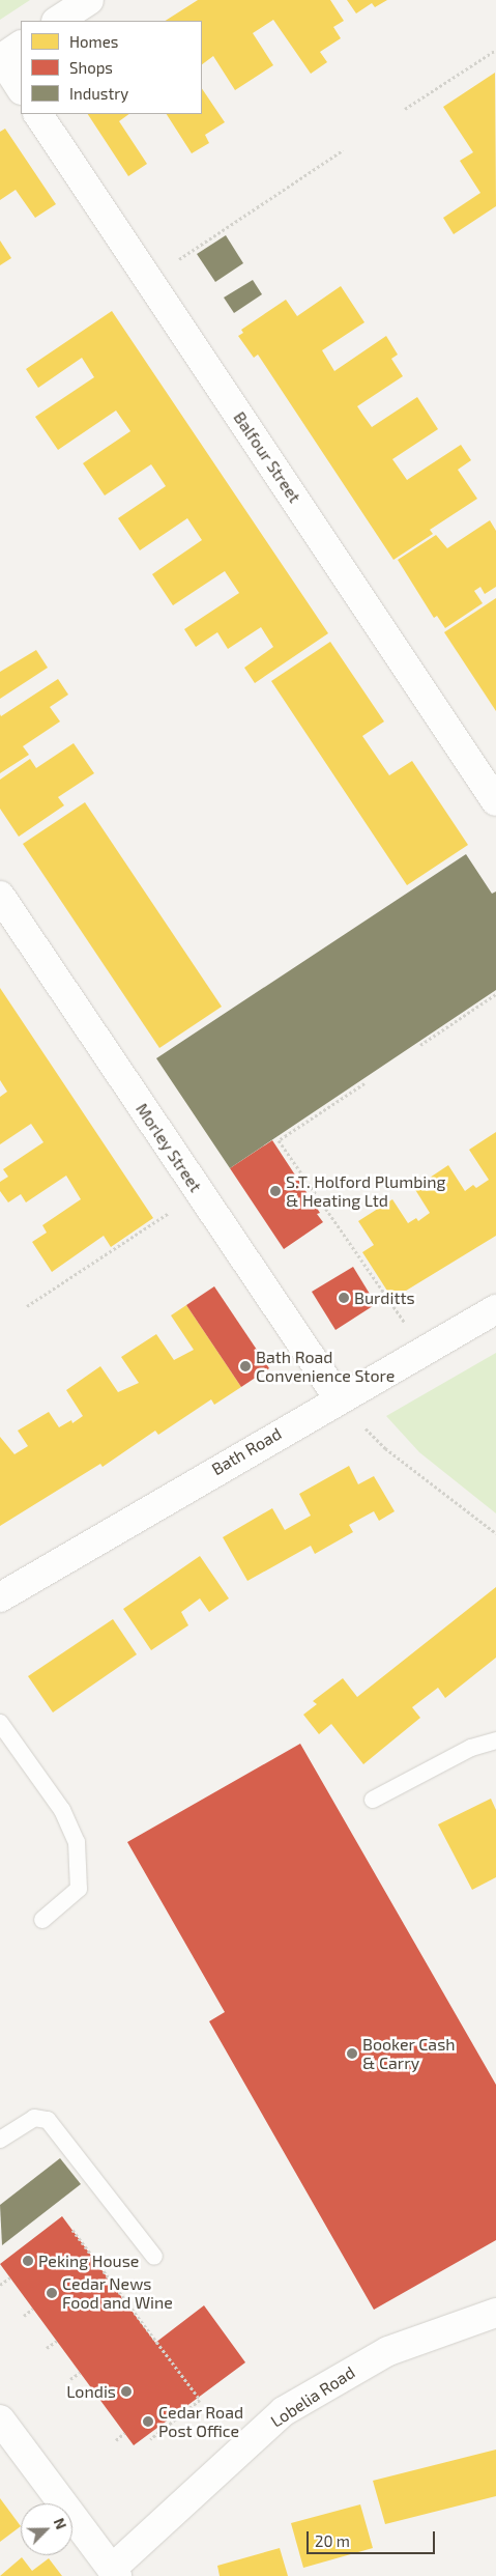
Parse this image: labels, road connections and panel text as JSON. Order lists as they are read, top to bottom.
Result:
{
  "streets": {
    "street": [
      "Balfour Street",
      "Morley Street",
      "Bath Road",
      "Lobelia Road"
    ]
  },
  "crossings": [
    ["Morley Street", "Bath Road"]
  ],
  "places": [
    "S.T. Holford Plumbing & Heating Ltd",
    "Burditts",
    "Bath Road Convenience Store",
    "Booker Cash & Carry",
    "Peking House",
    "Cedar News Food and Wine",
    "Londis",
    "Cedar Road Post Office"
  ],
  "legend": ["Homes", "Shops", "Industry"],
  "scale_bar": "20 m",
  "north": "top right"
}
